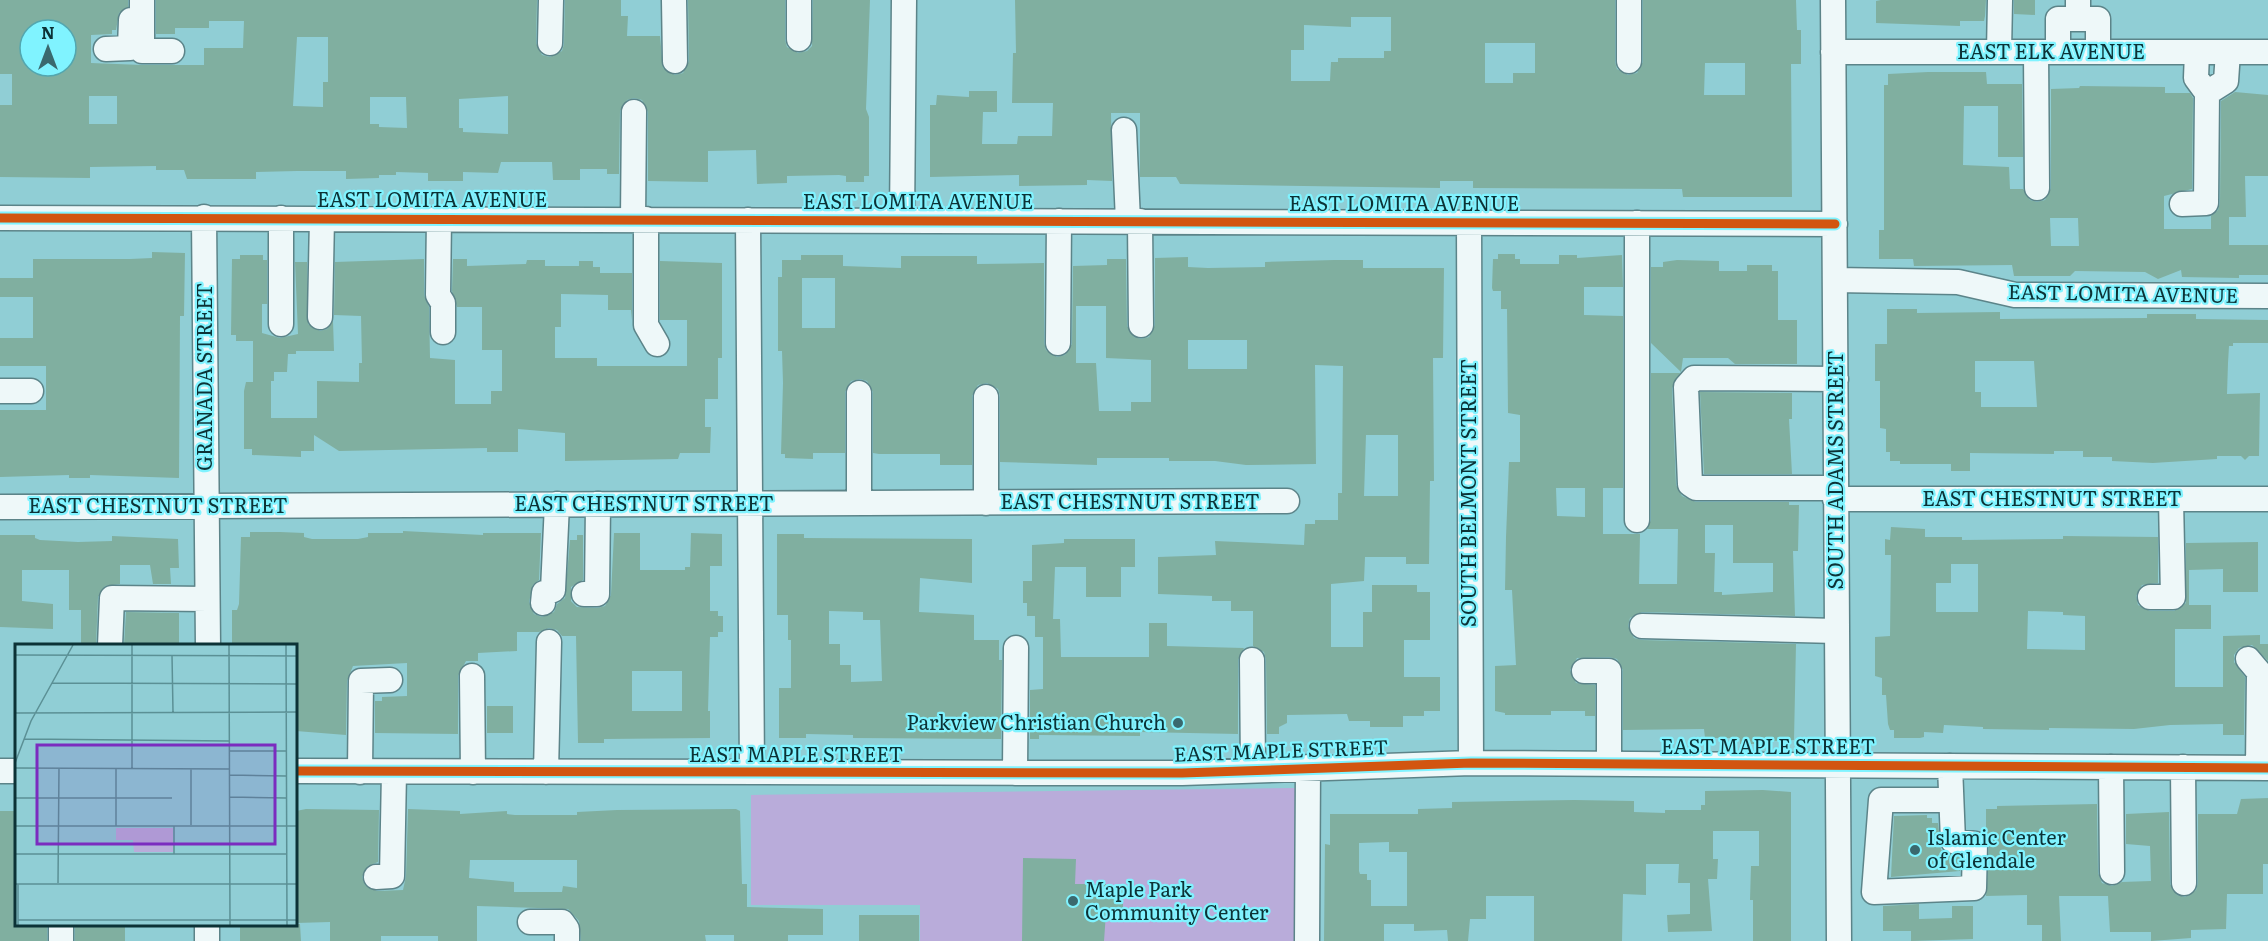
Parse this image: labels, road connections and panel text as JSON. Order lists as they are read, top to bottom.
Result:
{
  "streets": {
    "street": [
      "EAST ELK AVENUE",
      "EAST LOMITA AVENUE",
      "GRANADA STREET",
      "SOUTH ADAMS STREET",
      "SOUTH BELMONT STREET",
      "EAST CHESTNUT STREET",
      "EAST MAPLE STREET"
    ]
  },
  "crossings": [
    ["EAST ELK AVENUE", "SOUTH ADAMS STREET"],
    ["EAST LOMITA AVENUE", "GRANADA STREET"],
    ["EAST LOMITA AVENUE", "SOUTH ADAMS STREET"],
    ["EAST LOMITA AVENUE", "SOUTH BELMONT STREET"],
    ["GRANADA STREET", "EAST CHESTNUT STREET"],
    ["SOUTH ADAMS STREET", "EAST CHESTNUT STREET"],
    ["SOUTH ADAMS STREET", "EAST MAPLE STREET"],
    ["SOUTH BELMONT STREET", "EAST MAPLE STREET"]
  ],
  "places": ["Parkview Christian Church", "Islamic Center of Glendale", "Maple Park Community Center"],
  "north": "top"
}
